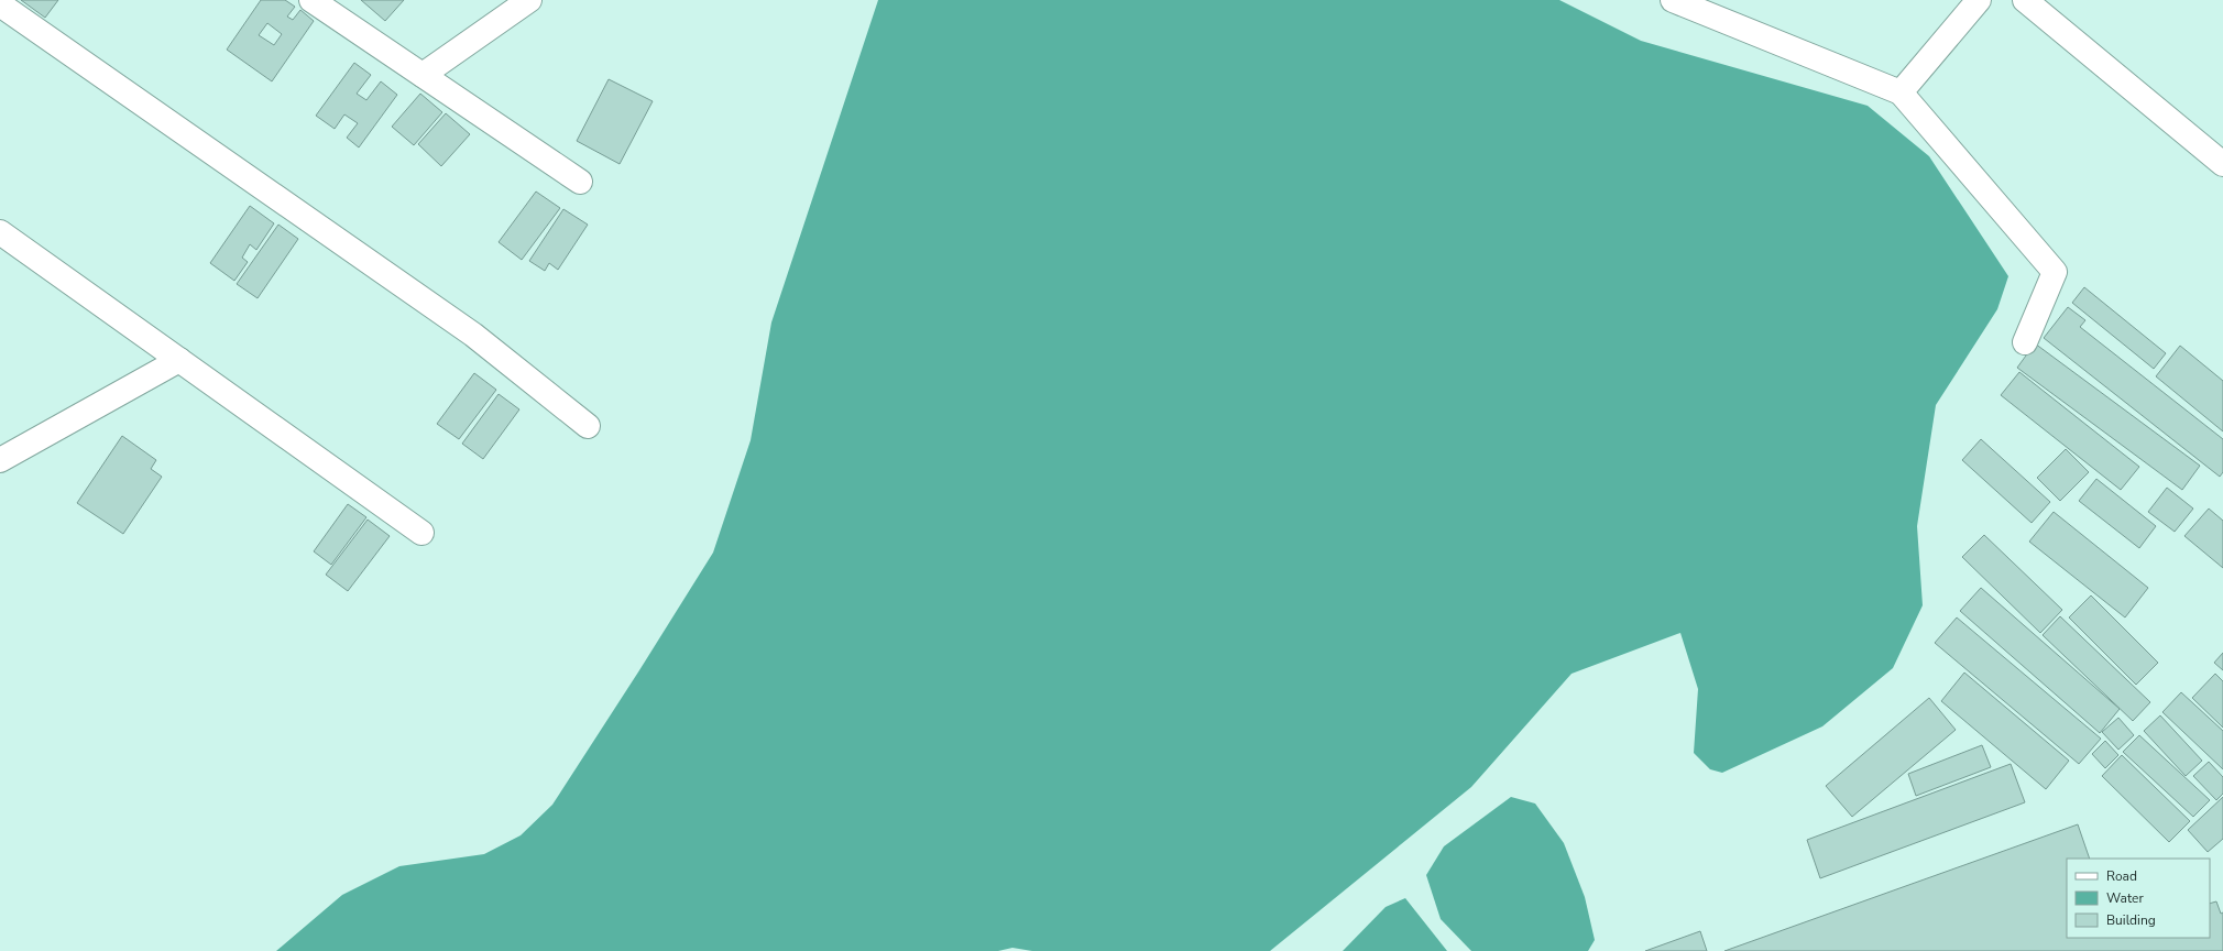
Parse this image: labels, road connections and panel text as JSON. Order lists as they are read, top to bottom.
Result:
{
  "legend": ["Road", "Water", "Building"]
}
